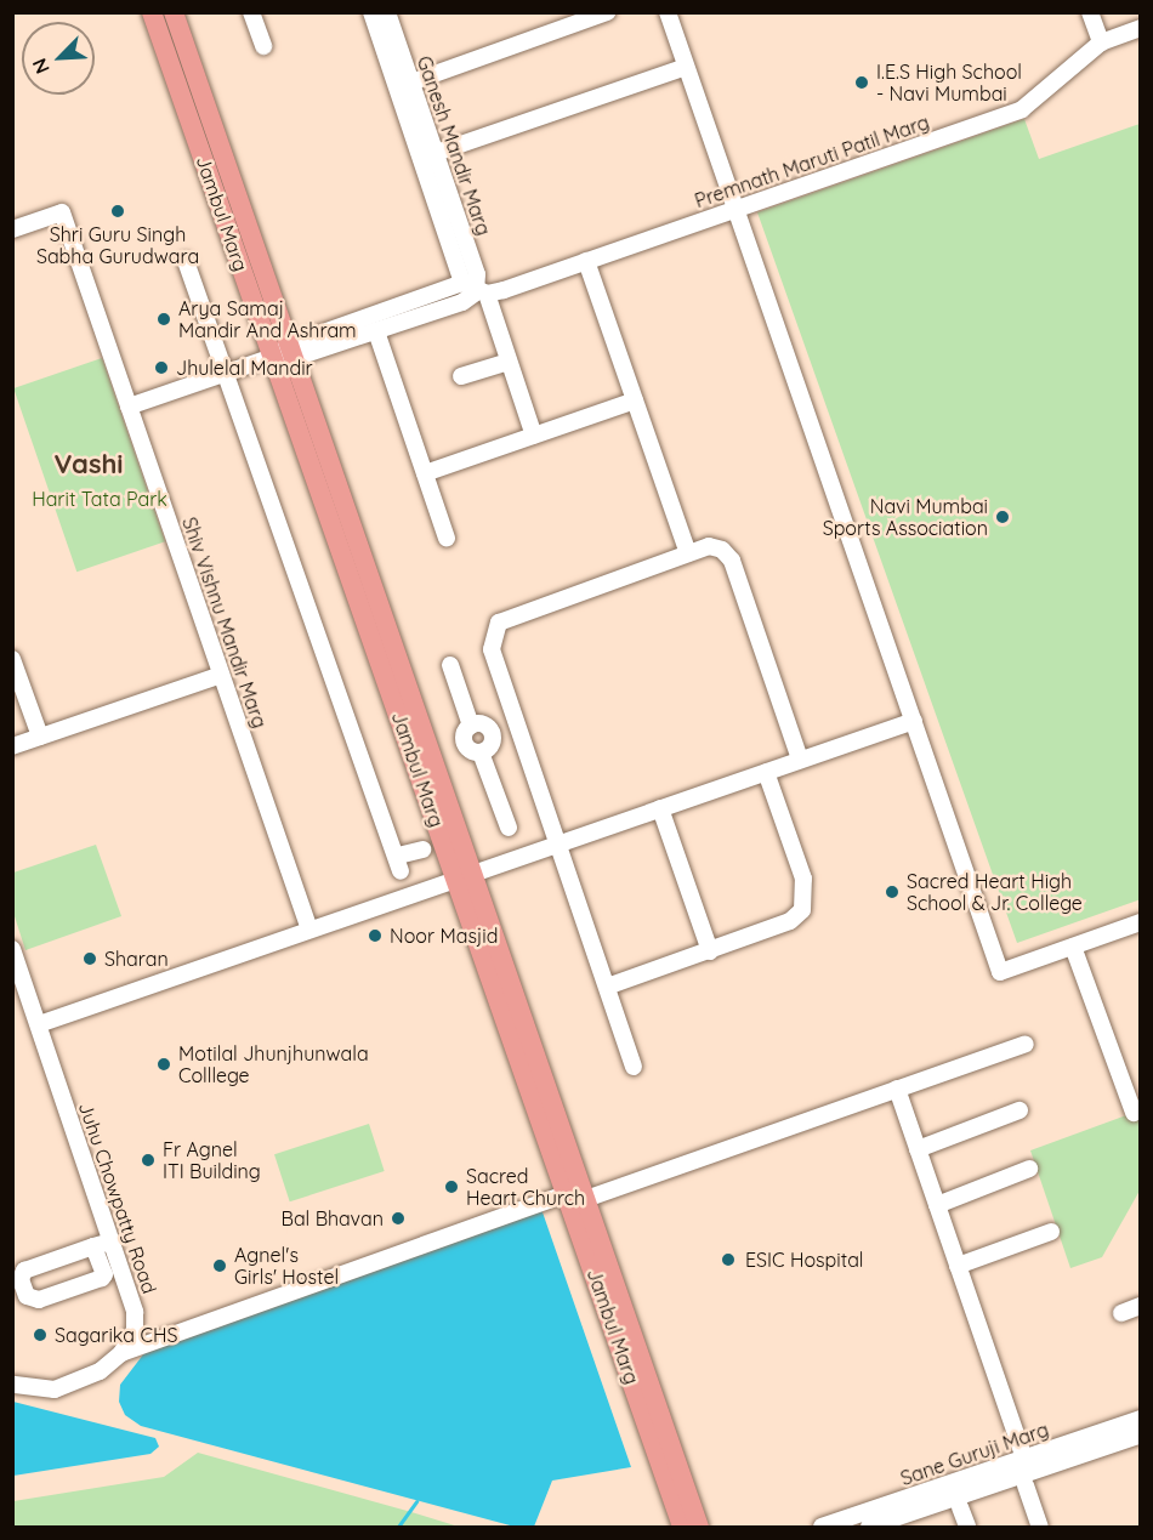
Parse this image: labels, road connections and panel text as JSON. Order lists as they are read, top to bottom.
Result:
{
  "streets": {
    "main road": ["Jambul Marg"],
    "street": [
      "Ganesh Mandir Marg",
      "Premnath Maruti Patil Marg",
      "Shiv Vishnu Mandir Marg",
      "Juhu Chowpatty Road",
      "Sane Guruji Marg"
    ]
  },
  "crossings": [
    ["Ganesh Mandir Marg", "Premnath Maruti Patil Marg"],
    ["Premnath Maruti Patil Marg", "Jambul Marg"],
    ["Premnath Maruti Patil Marg", "Shiv Vishnu Mandir Marg"]
  ],
  "districts": ["Vashi"],
  "parks": ["Harit Tata Park"],
  "places": [
    "I.E.S High School - Navi Mumbai",
    "Shri Guru Singh Sabha Gurudwara",
    "Arya Samaj Mandir And Ashram",
    "Jhulelal Mandir",
    "Navi Mumbai Sports Association",
    "Sacred Heart High School & Jr. College",
    "Noor Masjid",
    "Sharan",
    "Motilal Jhunjhunwala Colllege",
    "Fr Agnel ITI Building",
    "Sacred Heart Church",
    "Bal Bhavan",
    "ESIC Hospital",
    "Agnel's Girls' Hostel",
    "Sagarika CHS"
  ],
  "north": "bottom left"
}
